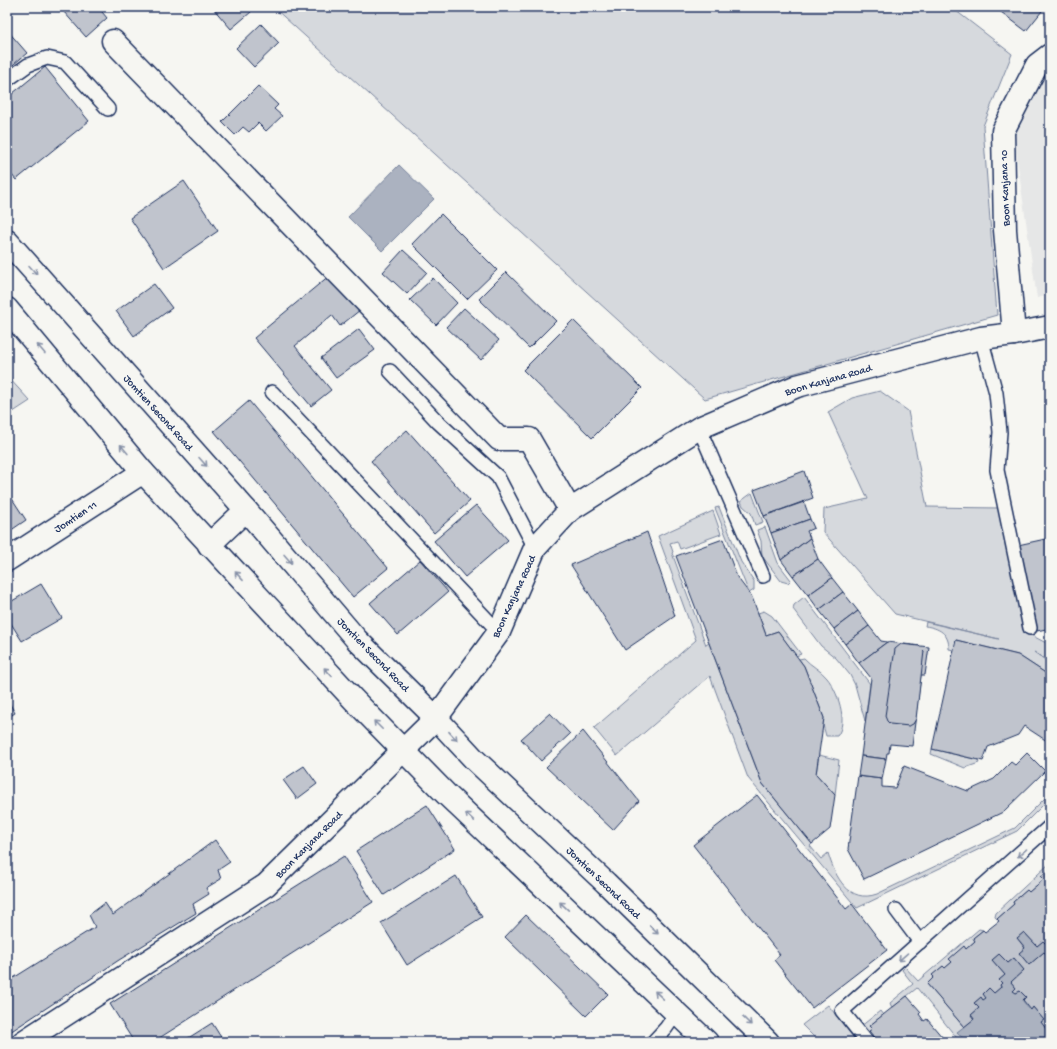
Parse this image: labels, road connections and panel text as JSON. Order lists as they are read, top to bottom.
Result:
{
  "streets": {
    "street": [
      "Boon Kanjana 10",
      "Boon Kanjana Road",
      "Jomtien Second Road",
      "Jomtien 11"
    ]
  },
  "crossings": [
    ["Boon Kanjana 10", "Boon Kanjana Road"],
    ["Boon Kanjana Road", "Jomtien Second Road"]
  ]
}
